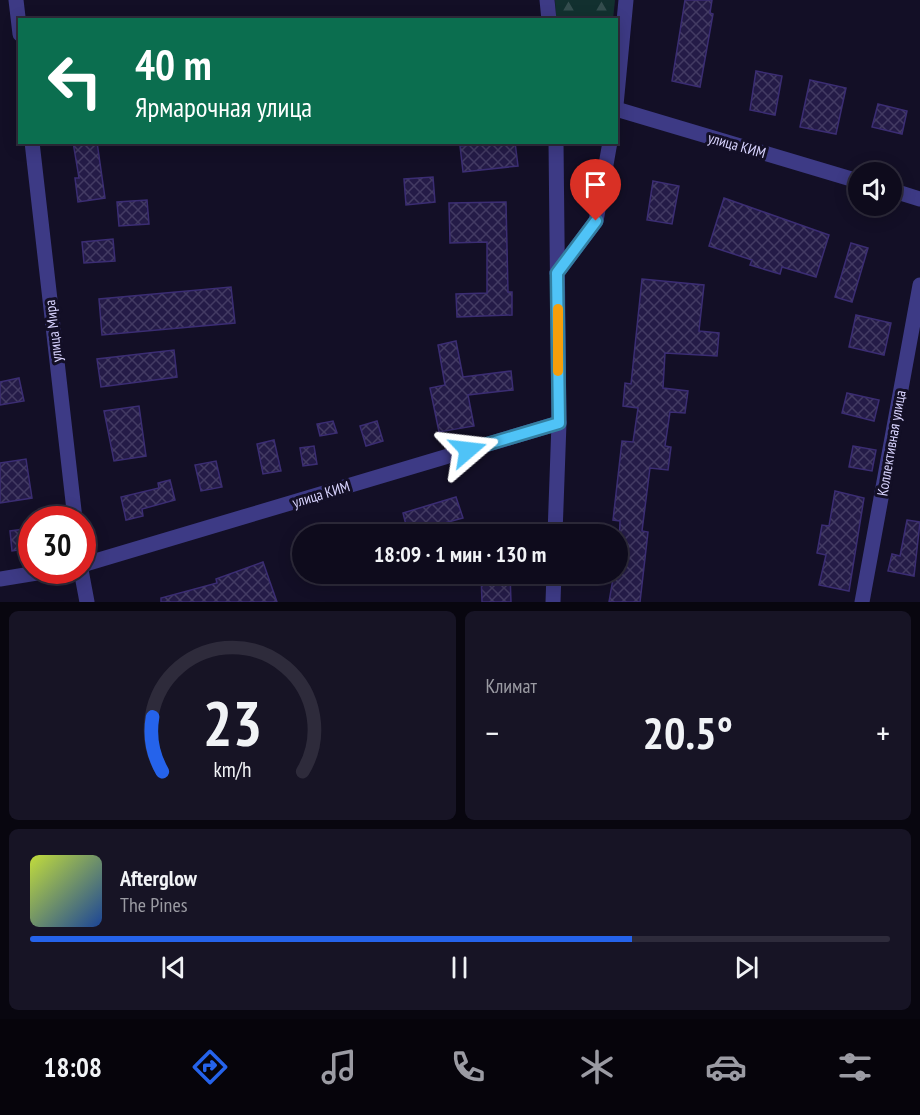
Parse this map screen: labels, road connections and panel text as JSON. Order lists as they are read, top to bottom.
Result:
{
  "streets": {
    "street": ["улица КИМ", "улица Мира", "Коллективная улица"]
  },
  "page": {
    "turn": ["40 m", "Ярмарочная улица"],
    "limit": "30",
    "trip": "18:09 · 1 мин · 130 m",
    "tile": "Климат",
    "heat": ["−", "20.5°", "+"],
    "song": ["Afterglow", "The Pines"],
    "tabs": "18:08",
    "gauge": ["23", "km/h"]
  }
}
